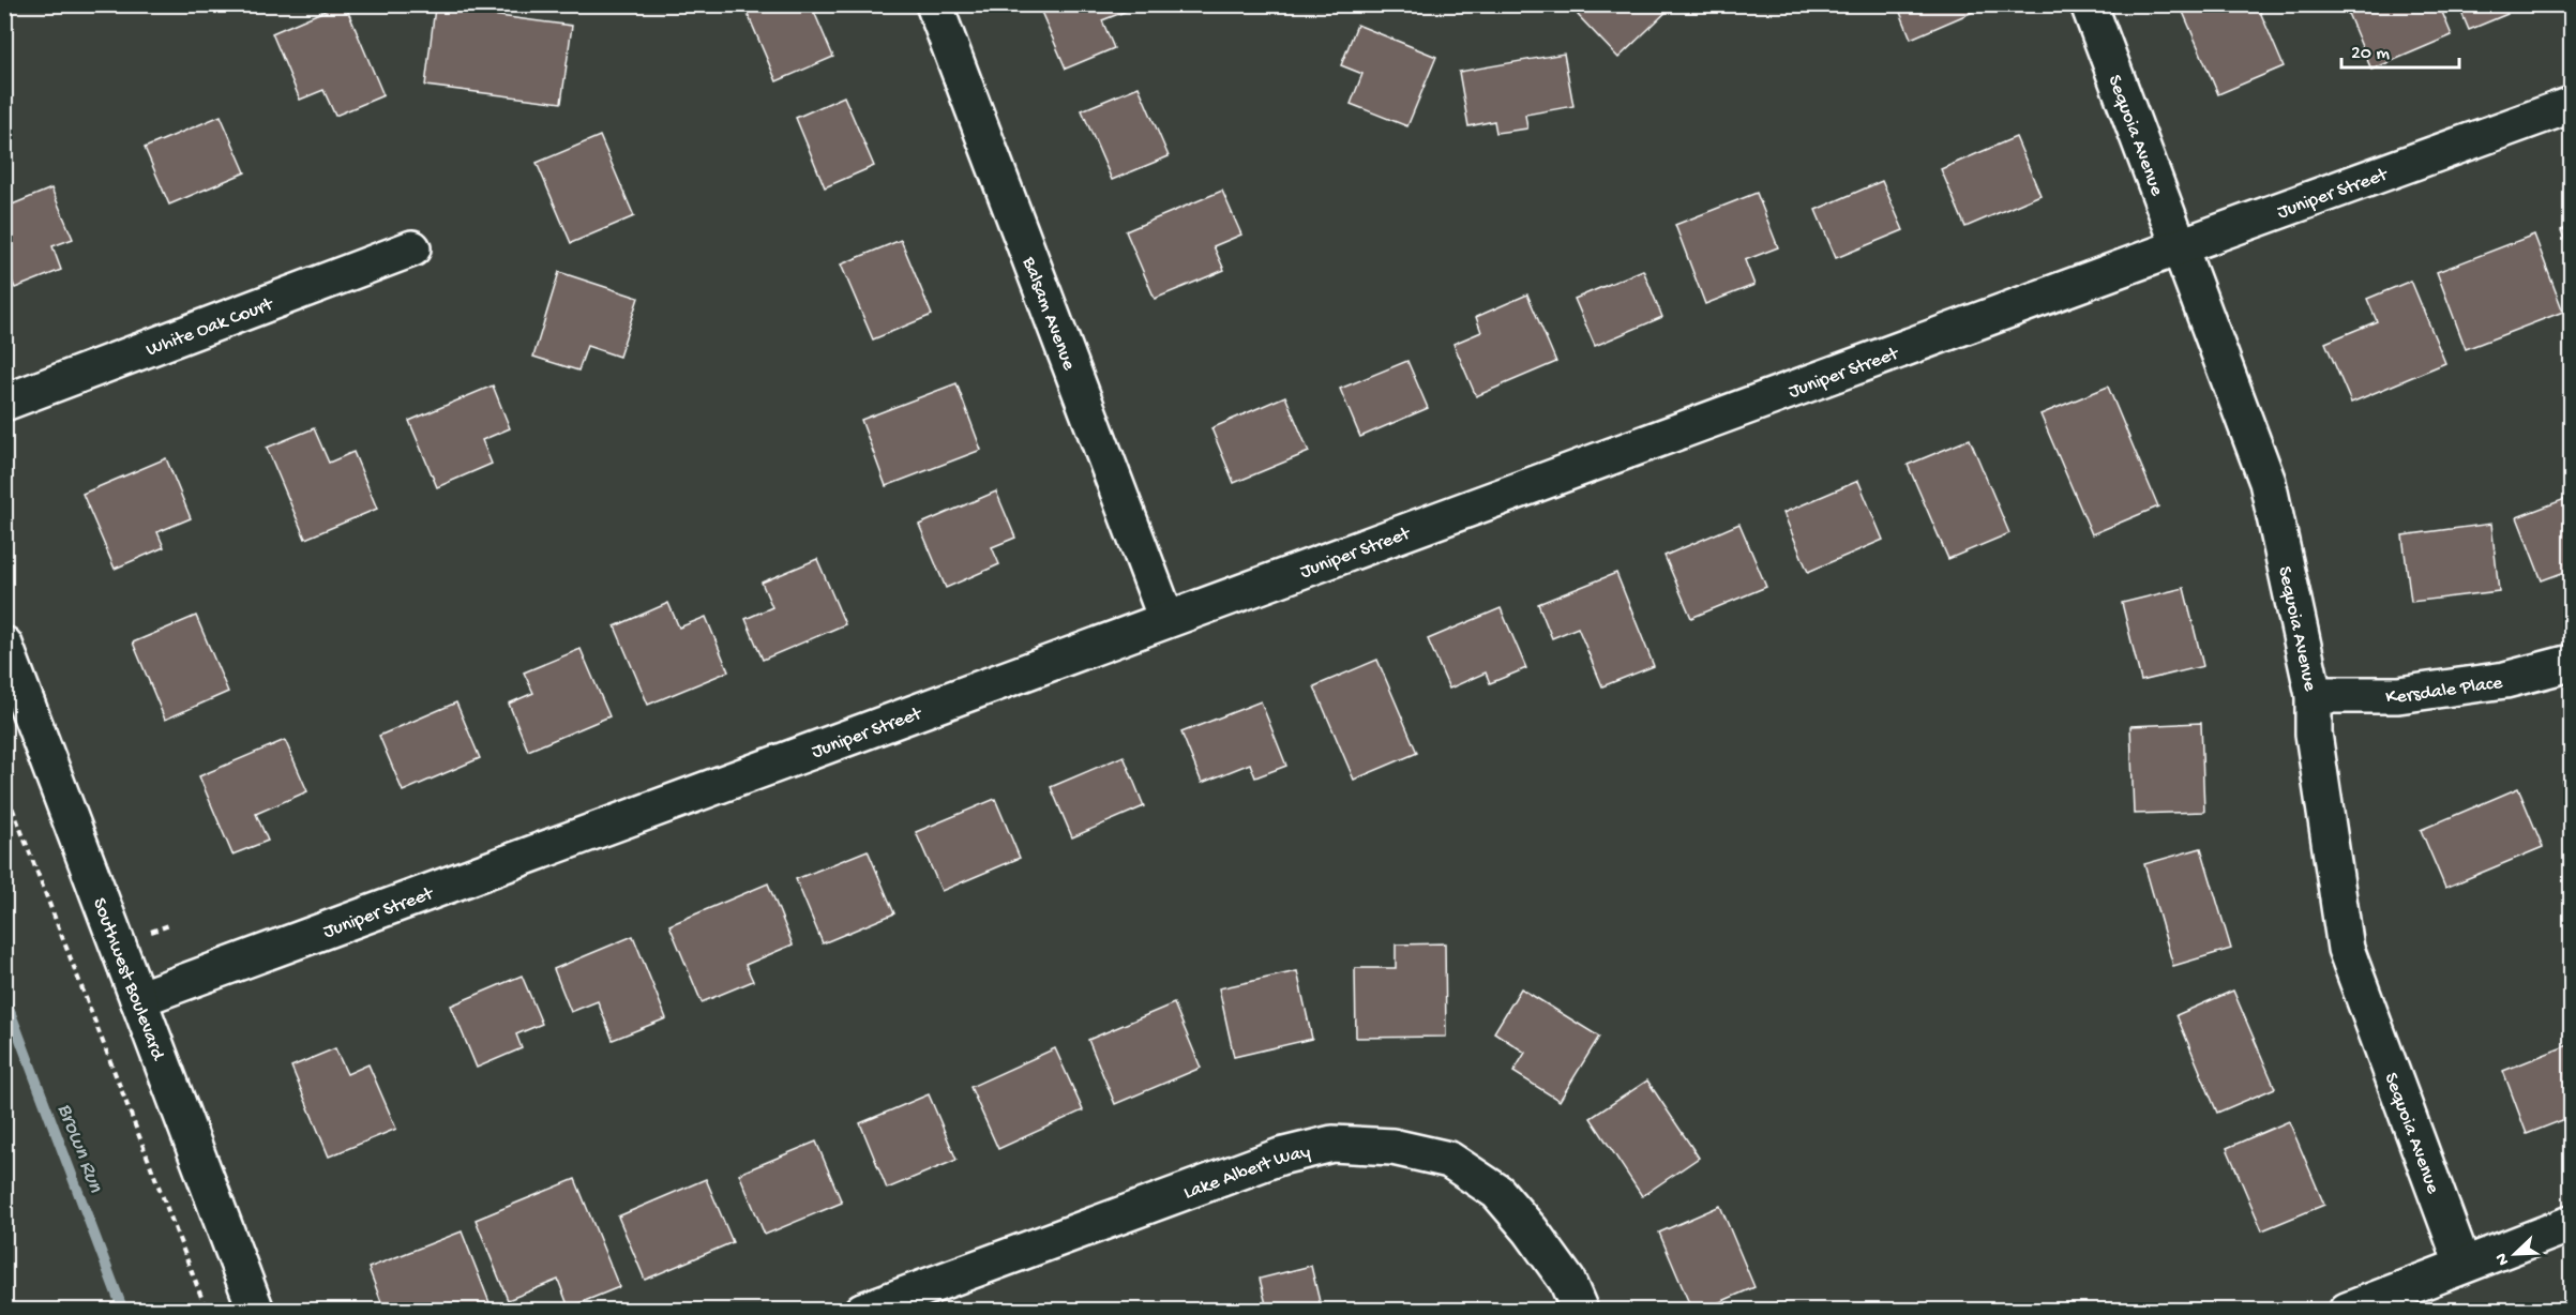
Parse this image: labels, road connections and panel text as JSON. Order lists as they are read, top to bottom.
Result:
{
  "streets": {
    "street": [
      "Sequoia Avenue",
      "Juniper Street",
      "Balsam Avenue",
      "White Oak Court",
      "Kersdale Place",
      "Southwest Boulevard",
      "Lake Albert Way"
    ]
  },
  "crossings": [
    ["Sequoia Avenue", "Juniper Street"],
    ["Sequoia Avenue", "Kersdale Place"],
    ["Juniper Street", "Balsam Avenue"],
    ["Juniper Street", "Southwest Boulevard"]
  ],
  "water": ["Brown Run"],
  "scale_bar": "20 m",
  "north": "bottom left"
}
